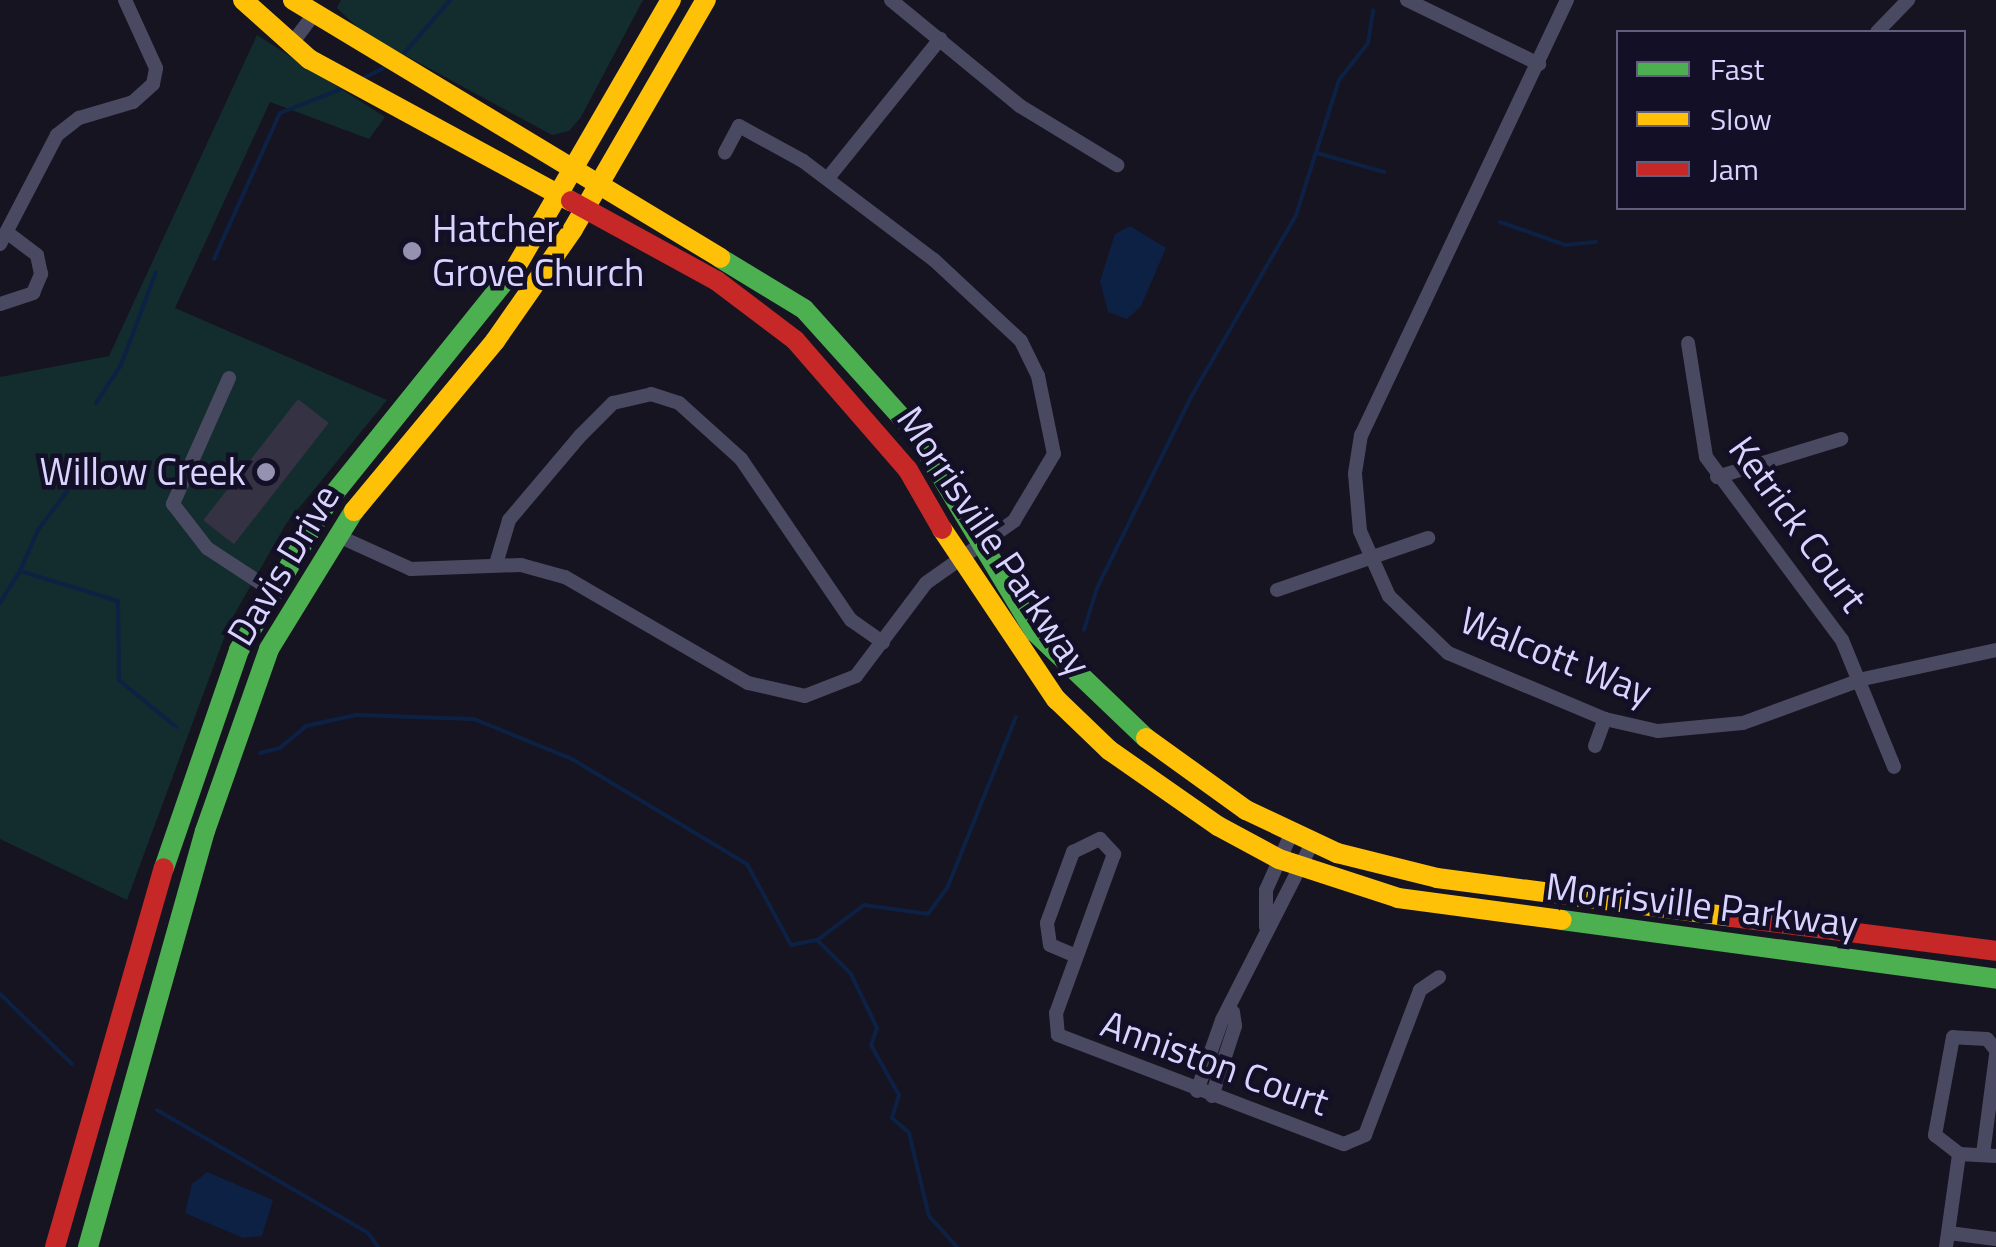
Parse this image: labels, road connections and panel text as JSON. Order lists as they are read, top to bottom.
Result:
{
  "streets": {
    "main road": ["Morrisville Parkway", "Davis Drive"],
    "street": ["Ketrick Court", "Walcott Way", "Anniston Court"]
  },
  "crossings": [
    ["Ketrick Court", "Walcott Way"],
    ["Morrisville Parkway", "Davis Drive"]
  ],
  "places": ["Hatcher Grove Church", "Willow Creek"],
  "legend": ["Fast", "Slow", "Jam"]
}
